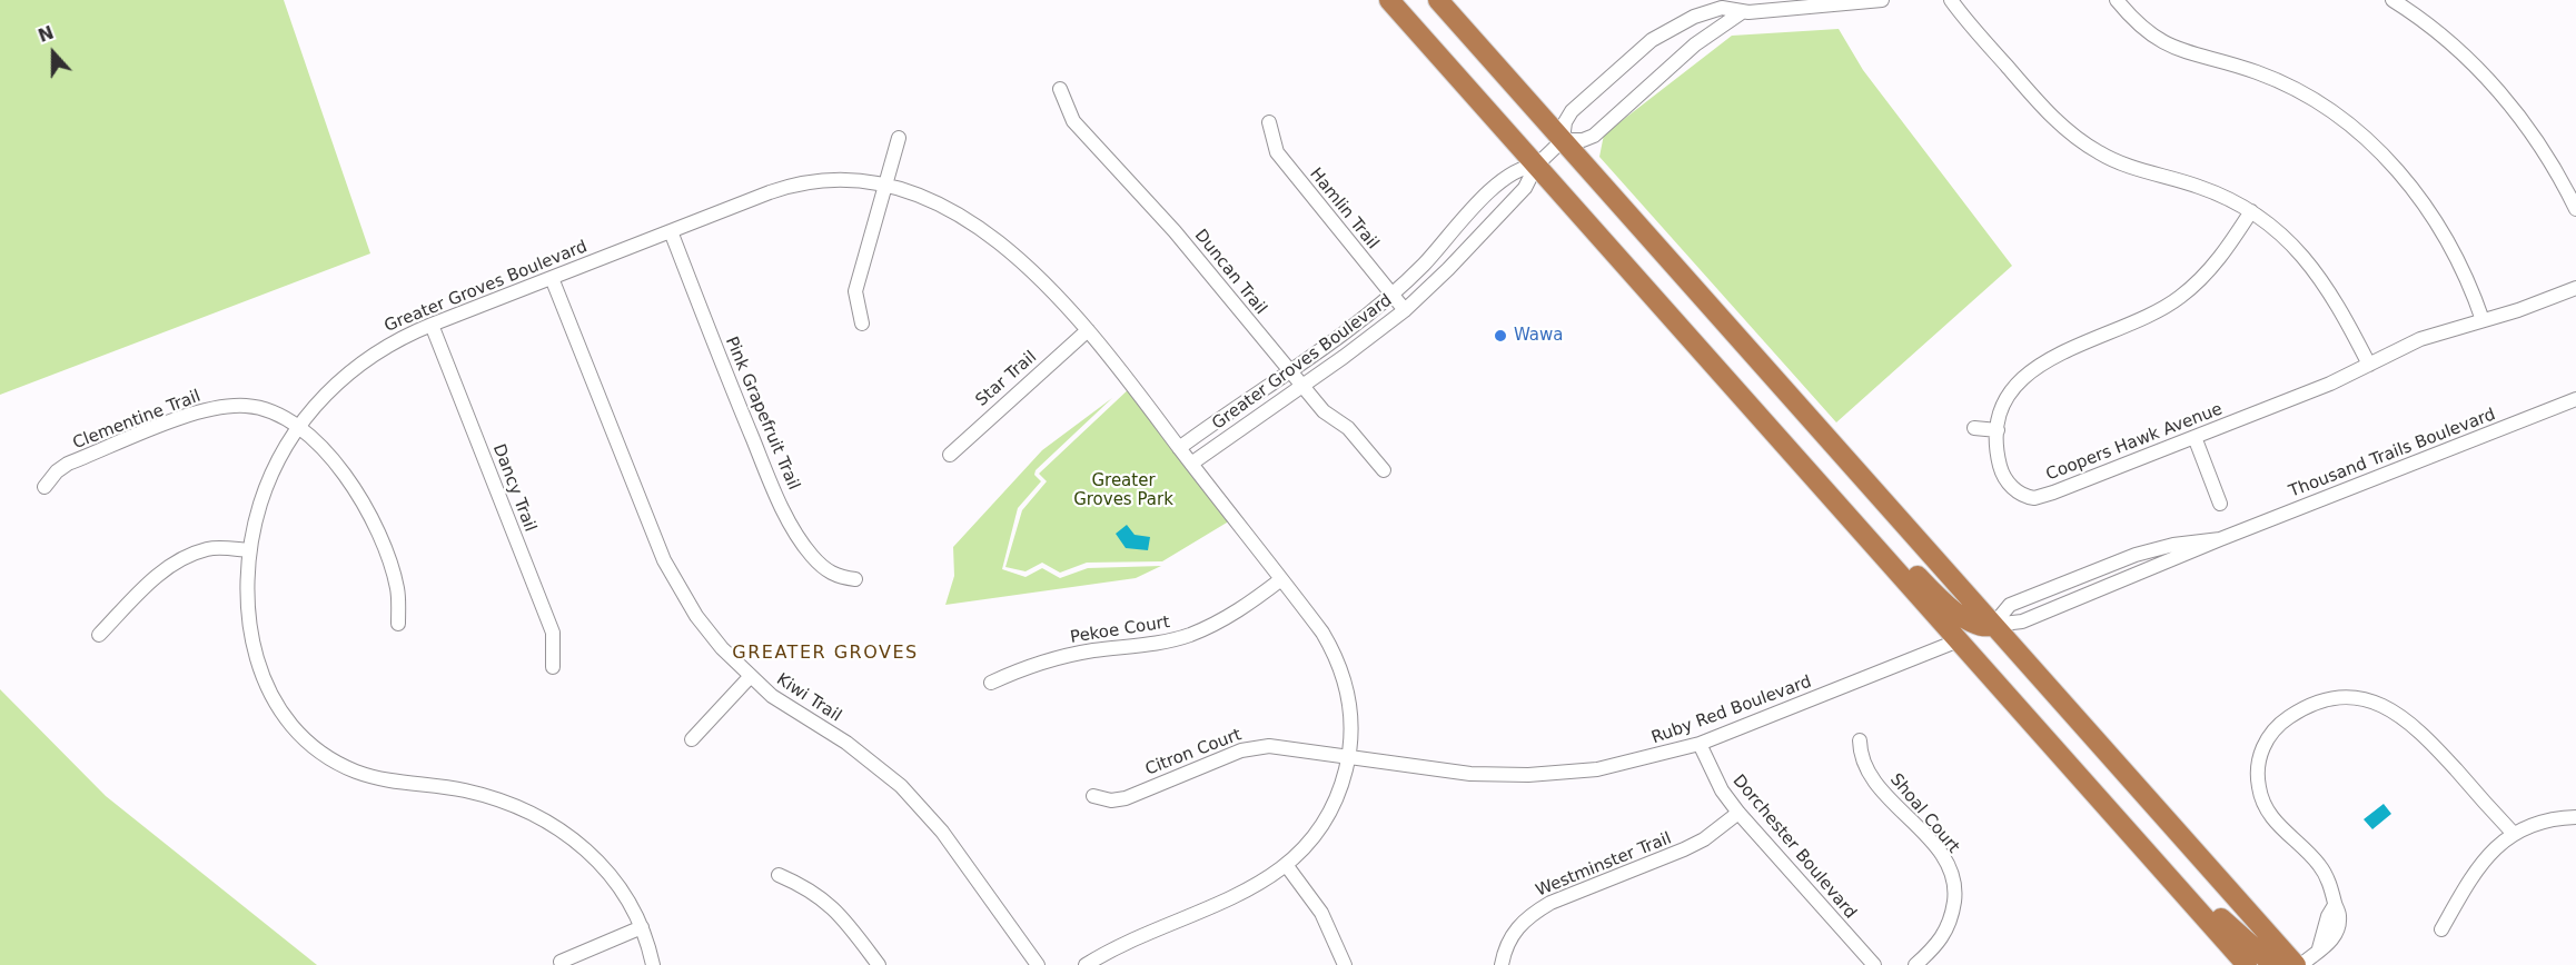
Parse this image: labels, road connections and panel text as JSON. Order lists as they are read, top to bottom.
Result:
{
  "streets": {
    "street": [
      "Hamlin Trail",
      "Duncan Trail",
      "Greater Groves Boulevard",
      "Star Trail",
      "Pink Grapefruit Trail",
      "Clementine Trail",
      "Coopers Hawk Avenue",
      "Thousand Trails Boulevard",
      "Dancy Trail",
      "Pekoe Court",
      "Kiwi Trail",
      "Ruby Red Boulevard",
      "Citron Court",
      "Shoal Court",
      "Dorchester Boulevard",
      "Westminster Trail"
    ]
  },
  "crossings": [
    ["Hamlin Trail", "Greater Groves Boulevard"],
    ["Duncan Trail", "Greater Groves Boulevard"],
    ["Greater Groves Boulevard", "Star Trail"],
    ["Greater Groves Boulevard", "Pink Grapefruit Trail"],
    ["Greater Groves Boulevard", "Clementine Trail"],
    ["Greater Groves Boulevard", "Dancy Trail"],
    ["Greater Groves Boulevard", "Pekoe Court"],
    ["Greater Groves Boulevard", "Kiwi Trail"],
    ["Greater Groves Boulevard", "Ruby Red Boulevard"],
    ["Greater Groves Boulevard", "Citron Court"],
    ["Ruby Red Boulevard", "Citron Court"],
    ["Ruby Red Boulevard", "Dorchester Boulevard"],
    ["Dorchester Boulevard", "Westminster Trail"]
  ],
  "districts": ["GREATER GROVES"],
  "parks": ["Greater Groves Park"],
  "places": ["Wawa"],
  "north": "top"
}
